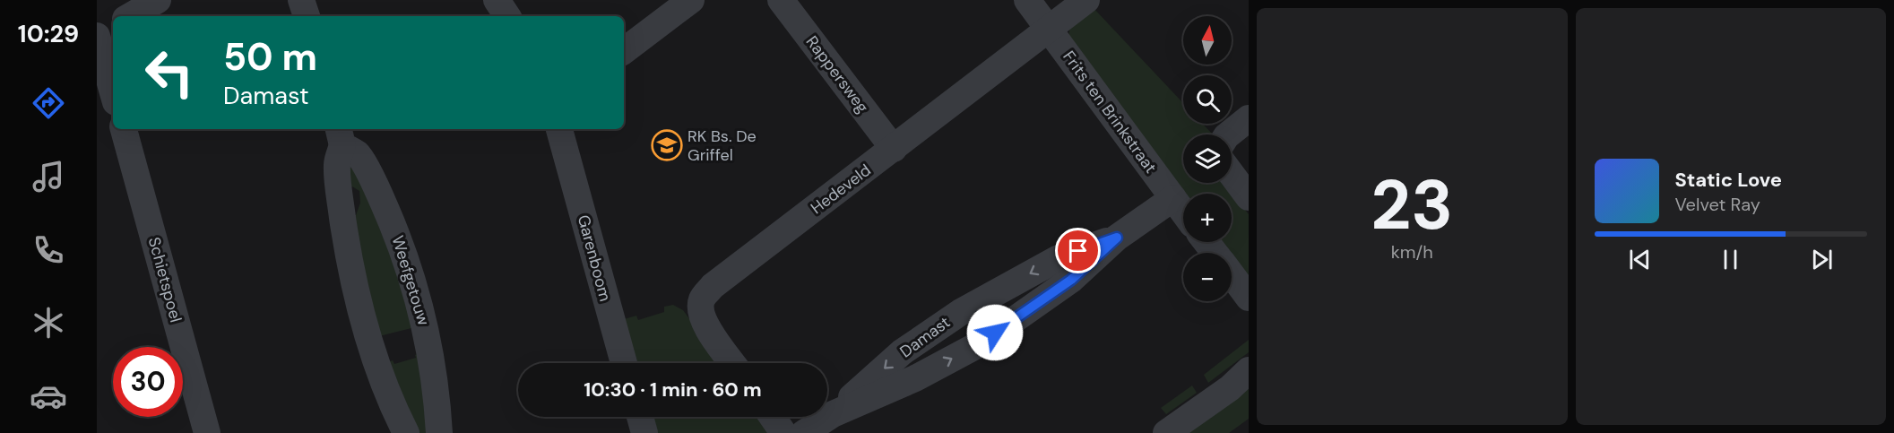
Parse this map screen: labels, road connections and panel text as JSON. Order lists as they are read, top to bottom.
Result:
{
  "streets": {
    "street": [
      "Rappersweg",
      "Frits ten Brinkstraat",
      "Hedeveld",
      "Garenboom",
      "Schietspoel",
      "Weefgetouw",
      "Damast"
    ]
  },
  "crossings": [
    ["Rappersweg", "Hedeveld"],
    ["Frits ten Brinkstraat", "Hedeveld"],
    ["Frits ten Brinkstraat", "Damast"]
  ],
  "places": {
    "school or university": ["RK Bs. De Griffel"]
  },
  "north": "top",
  "page": {
    "tabs": "10:29",
    "tile": ["23", "km/h"],
    "map_buttons": ["+", "−"],
    "turn": ["50 m", "Damast"],
    "song": ["Static Love", "Velvet Ray"],
    "limit": "30",
    "trip": "10:30 · 1 min · 60 m"
  }
}
